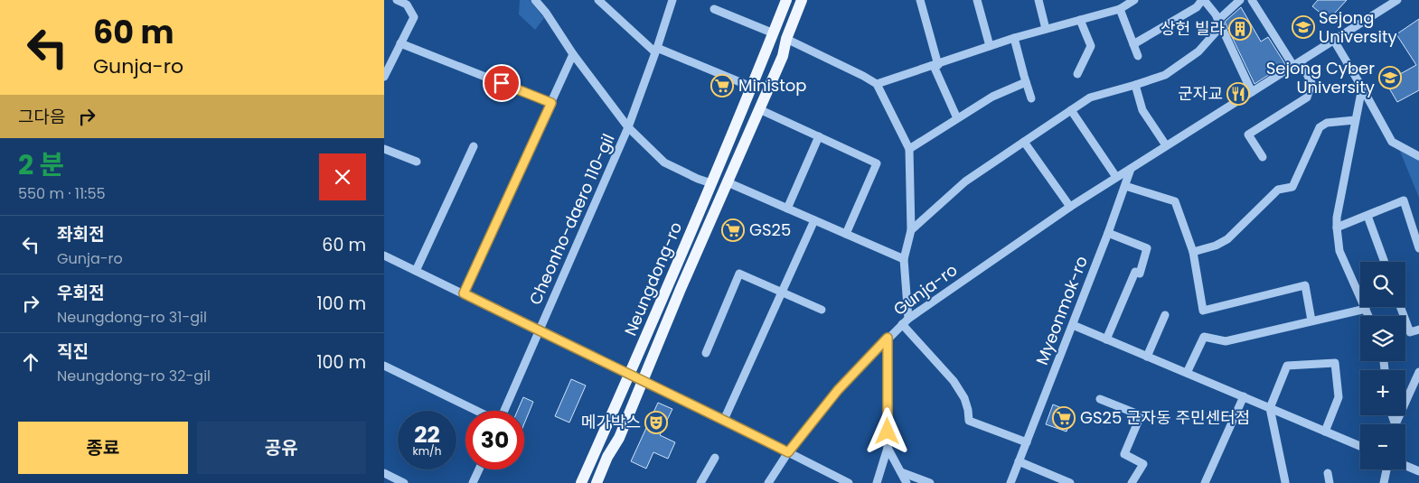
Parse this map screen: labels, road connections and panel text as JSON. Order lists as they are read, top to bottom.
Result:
{
  "streets": {
    "main road": ["Neungdong-ro"],
    "street": ["Cheonho-daero 110-gil", "Gunja-ro", "Myeonmok-ro"]
  },
  "crossings": [
    ["Gunja-ro", "Myeonmok-ro"]
  ],
  "places": {
    "school or university": ["Sejong University", "Sejong Cyber University"],
    "building": ["상헌 빌라"],
    "supermarket": ["Ministop", "GS25", "GS25 군자동 주민센터점"],
    "restaurant": ["군자교"],
    "theatre": ["메가박스"]
  },
  "page": {
    "turn": ["60 m", "Gunja-ro"],
    "then": "그다음",
    "heading": ["2 분", "550 m · 11:55"],
    "list": [
      {
        "name": "좌회전",
        "note": "Gunja-ro",
        "value": "60 m"
      },
      {
        "name": "우회전",
        "note": "Neungdong-ro 31-gil",
        "value": "100 m"
      },
      {
        "name": "직진",
        "note": "Neungdong-ro 32-gil",
        "value": "100 m"
      }
    ],
    "map_buttons": ["+", "−"],
    "speed": "22 km/h",
    "limit": "30",
    "buttons": ["종료", "공유"]
  }
}
